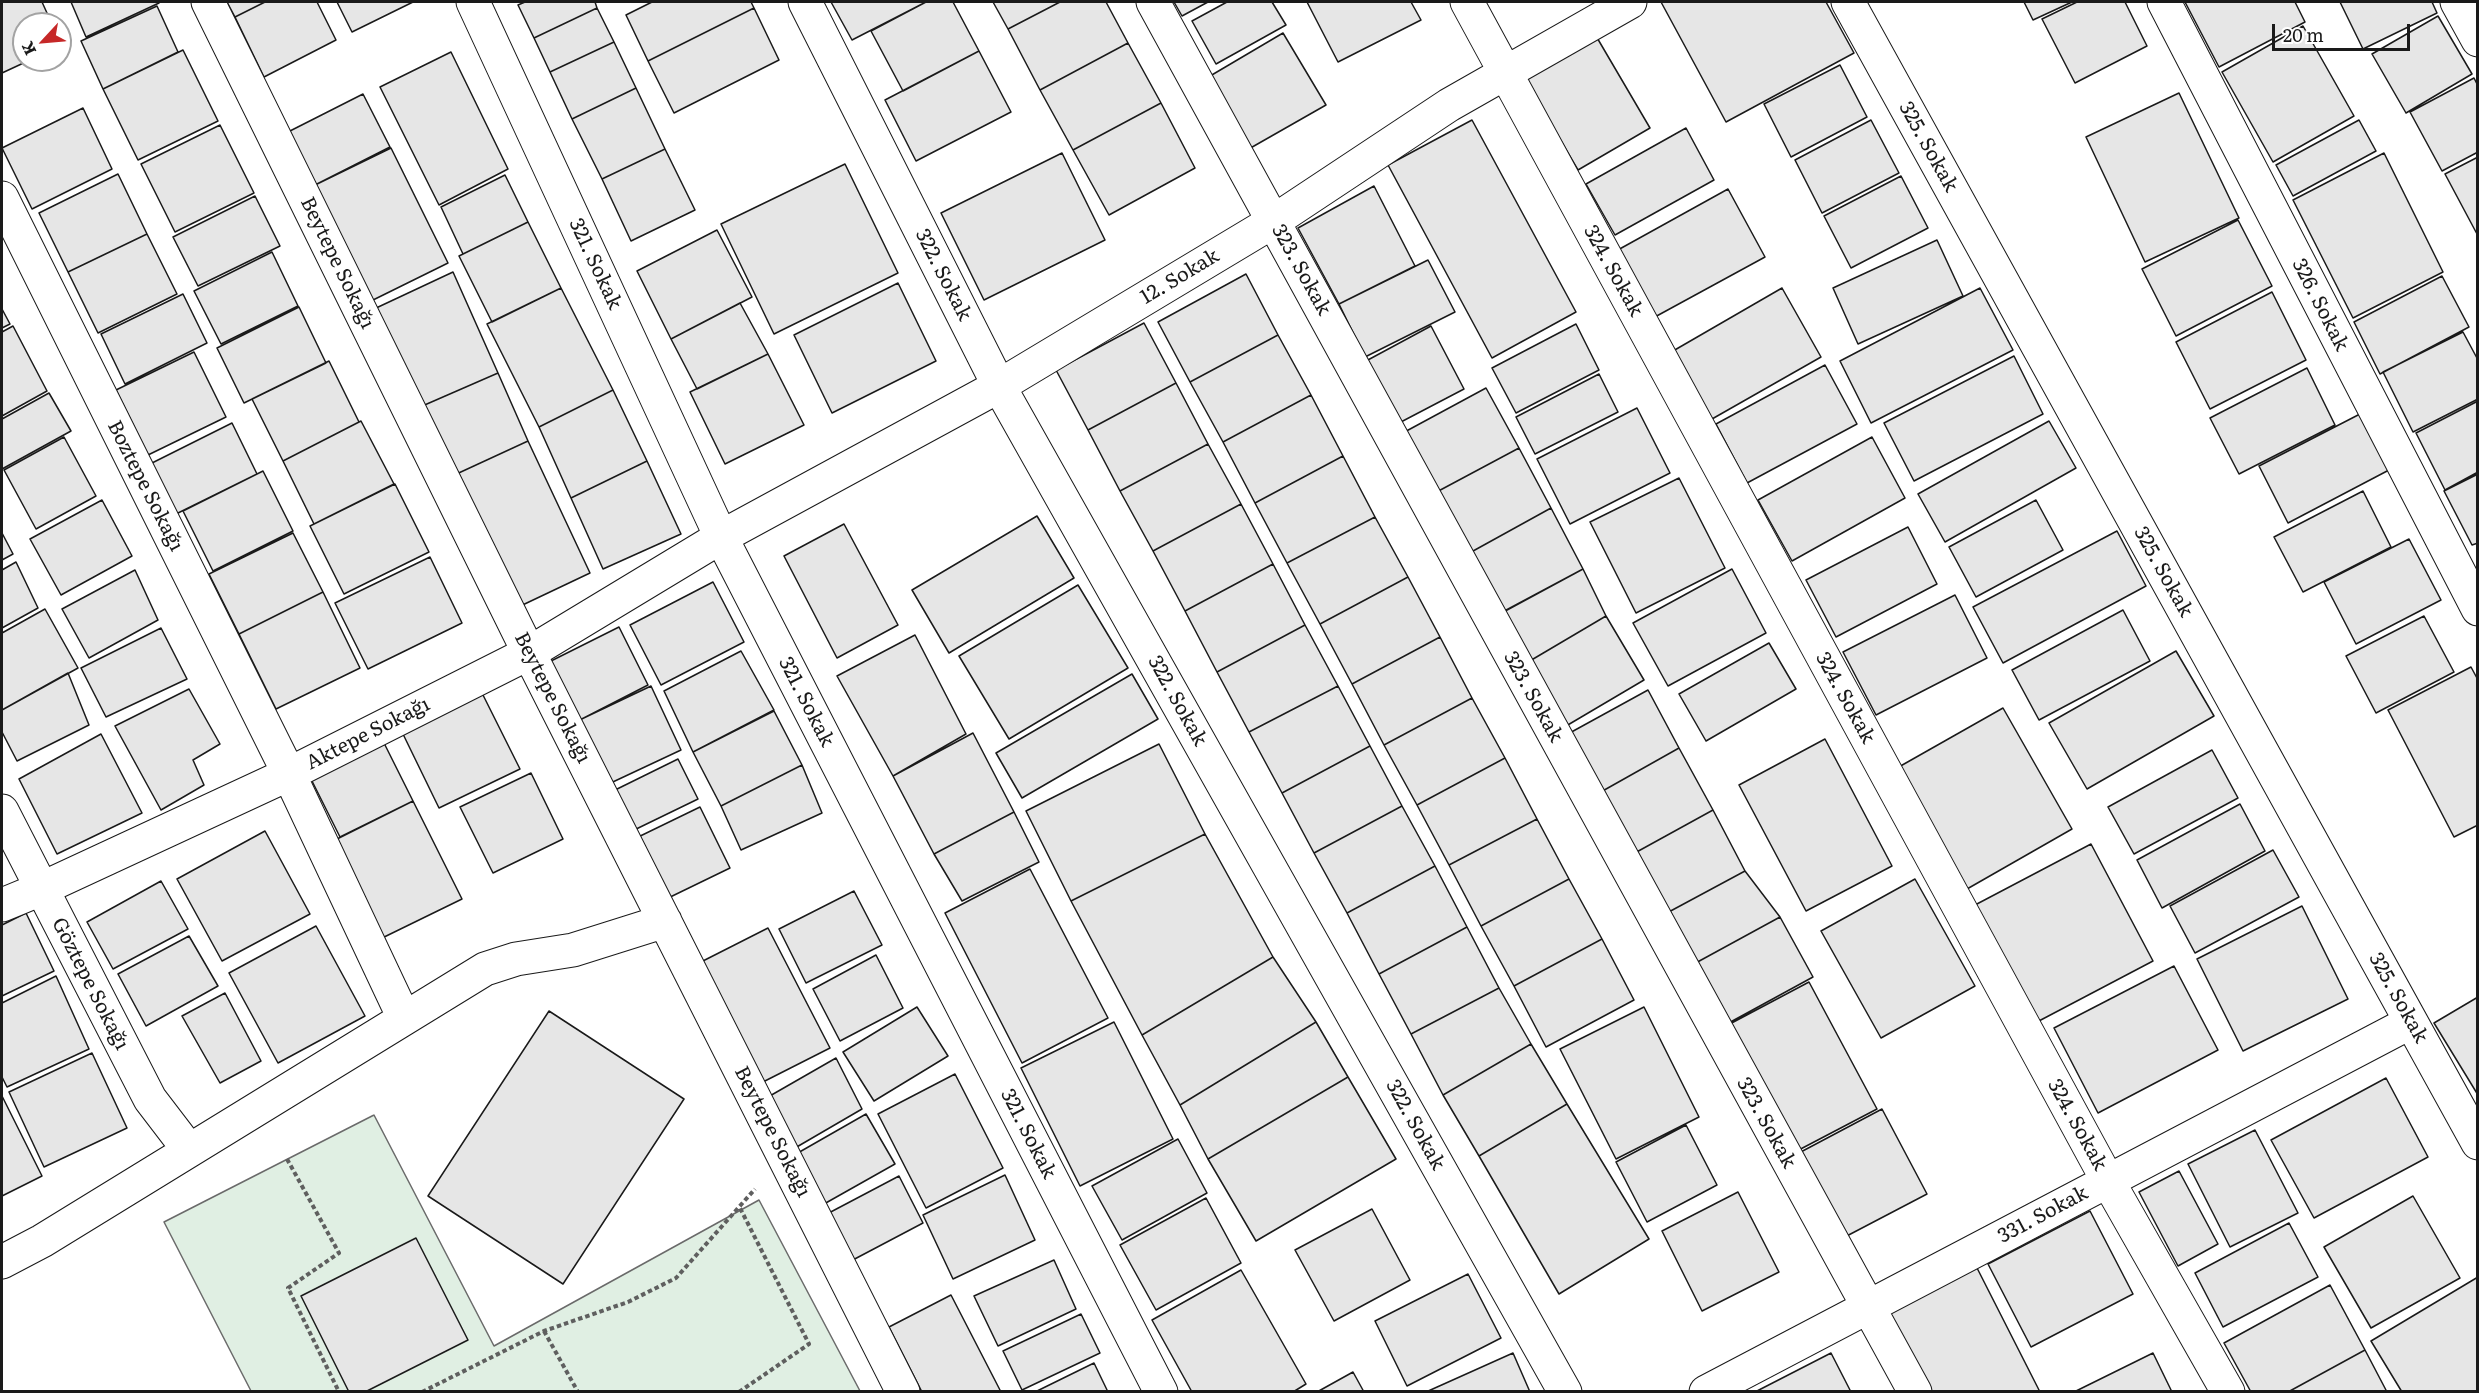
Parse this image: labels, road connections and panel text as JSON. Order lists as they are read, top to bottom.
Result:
{
  "streets": {
    "street": [
      "325. Sokak",
      "Beytepe Sokağı",
      "321. Sokak",
      "323. Sokak",
      "324. Sokak",
      "322. Sokak",
      "12. Sokak",
      "326. Sokak",
      "Boztepe Sokağı",
      "Aktepe Sokağı",
      "Göztepe Sokağı",
      "331. Sokak"
    ]
  },
  "crossings": [
    ["325. Sokak", "331. Sokak"],
    ["Beytepe Sokağı", "Aktepe Sokağı"],
    ["321. Sokak", "12. Sokak"],
    ["321. Sokak", "Aktepe Sokağı"],
    ["323. Sokak", "12. Sokak"],
    ["323. Sokak", "331. Sokak"],
    ["324. Sokak", "12. Sokak"],
    ["324. Sokak", "331. Sokak"],
    ["322. Sokak", "12. Sokak"],
    ["12. Sokak", "Aktepe Sokağı"],
    ["Boztepe Sokağı", "Aktepe Sokağı"],
    ["Aktepe Sokağı", "Göztepe Sokağı"]
  ],
  "scale_bar": "20 m",
  "north": "bottom left"
}
